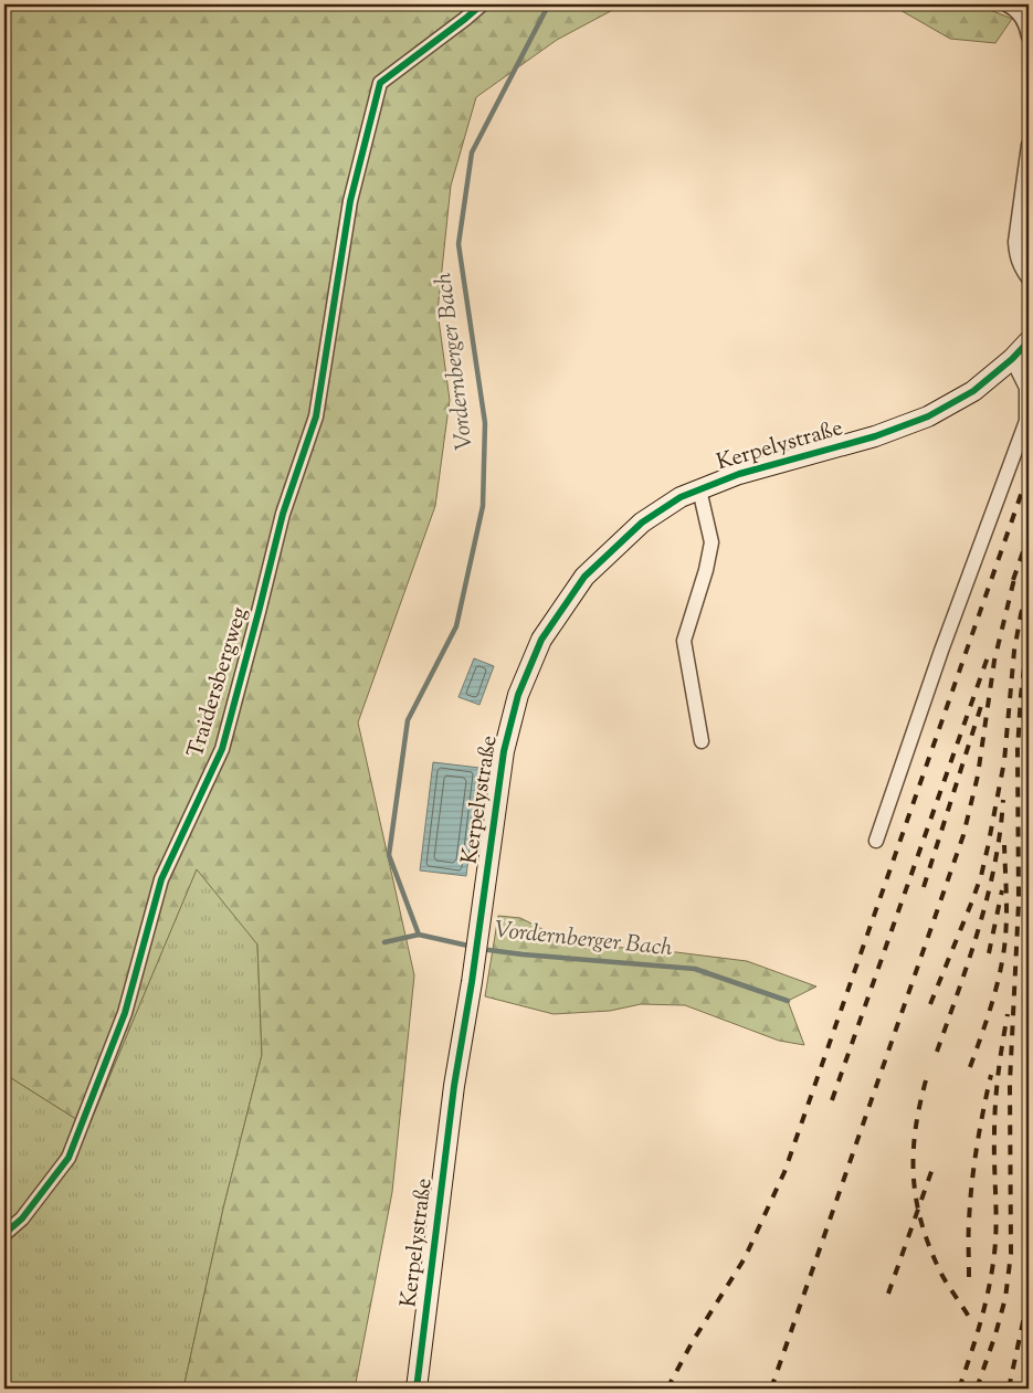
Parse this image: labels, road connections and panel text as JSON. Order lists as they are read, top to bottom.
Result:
{
  "streets": {
    "main road": ["Kerpelystraße"],
    "street": ["Traidersbergweg"]
  },
  "water": ["Vordernberger Bach"]
}
